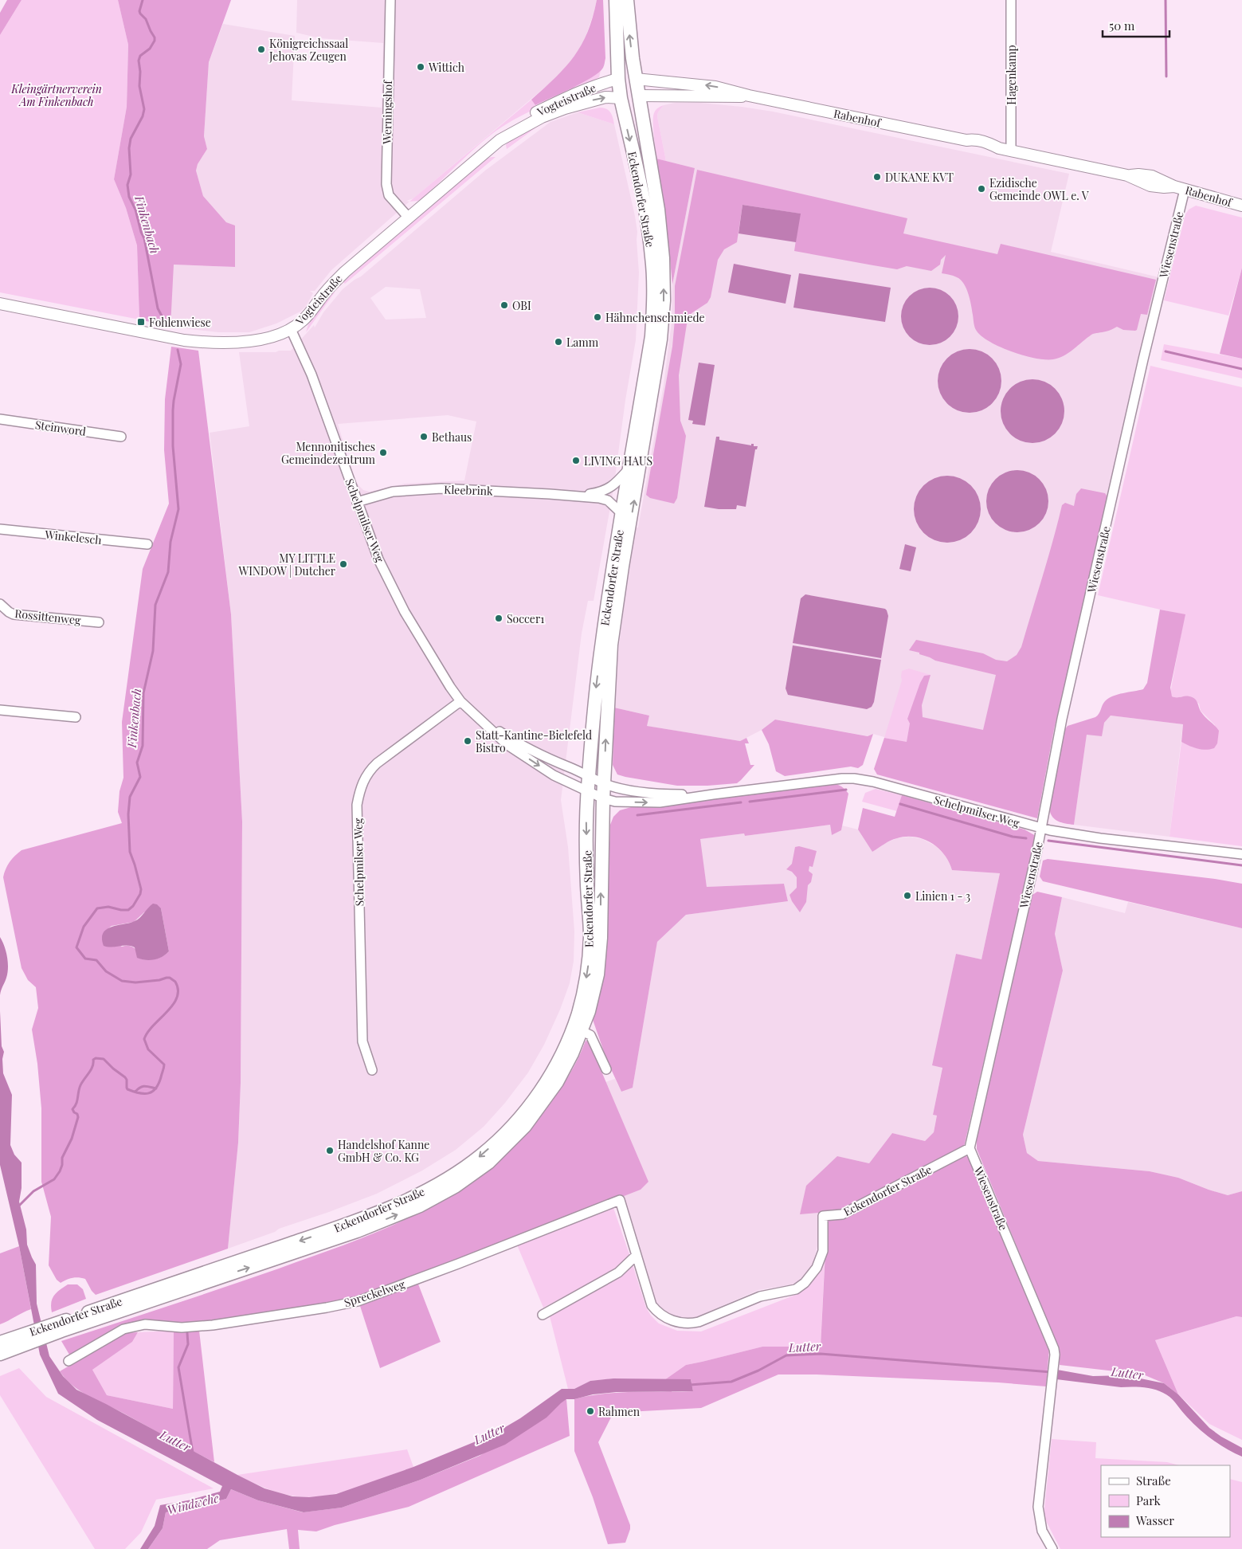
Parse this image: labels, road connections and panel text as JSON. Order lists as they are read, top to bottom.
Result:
{
  "streets": {
    "main road": ["Eckendorfer Straße"],
    "street": [
      "Hagenkamp",
      "Vogteistraße",
      "Werningshof",
      "Rabenhof",
      "Wiesenstraße",
      "Steinword",
      "Kleebrink",
      "Schelpmilser Weg",
      "Winkelesch",
      "Rossittenweg",
      "Spreckelweg"
    ]
  },
  "crossings": [
    ["Hagenkamp", "Rabenhof"],
    ["Vogteistraße", "Werningshof"],
    ["Vogteistraße", "Eckendorfer Straße"],
    ["Vogteistraße", "Schelpmilser Weg"],
    ["Rabenhof", "Eckendorfer Straße"],
    ["Rabenhof", "Wiesenstraße"],
    ["Eckendorfer Straße", "Wiesenstraße"],
    ["Eckendorfer Straße", "Kleebrink"],
    ["Eckendorfer Straße", "Schelpmilser Weg"],
    ["Eckendorfer Straße", "Spreckelweg"],
    ["Wiesenstraße", "Schelpmilser Weg"],
    ["Kleebrink", "Schelpmilser Weg"]
  ],
  "water": ["Finkenbach", "Lutter", "Windwehe"],
  "parks": ["Kleingärtnerverein Am Finkenbach"],
  "places": {
    "other": [
      "Königreichssaal Jehovas Zeugen",
      "Wittich",
      "DUKANE KVT",
      "Ezidische Gemeinde OWL e. V",
      "OBI",
      "Hähnchenschmiede",
      "Lamm",
      "Bethaus",
      "Mennonitisches Gemeindezentrum",
      "LIVING HAUS",
      "MY LITTLE WINDOW | Dutcher",
      "Soccer1",
      "Statt-Kantine-Bielefeld Bistro",
      "Linien 1 - 3",
      "Handelshof Kanne GmbH & Co. KG",
      "Rahmen"
    ],
    "transit": ["Fohlenwiese"]
  },
  "legend": ["Straße", "Park", "Wasser"],
  "scale_bar": "50 m"
}
